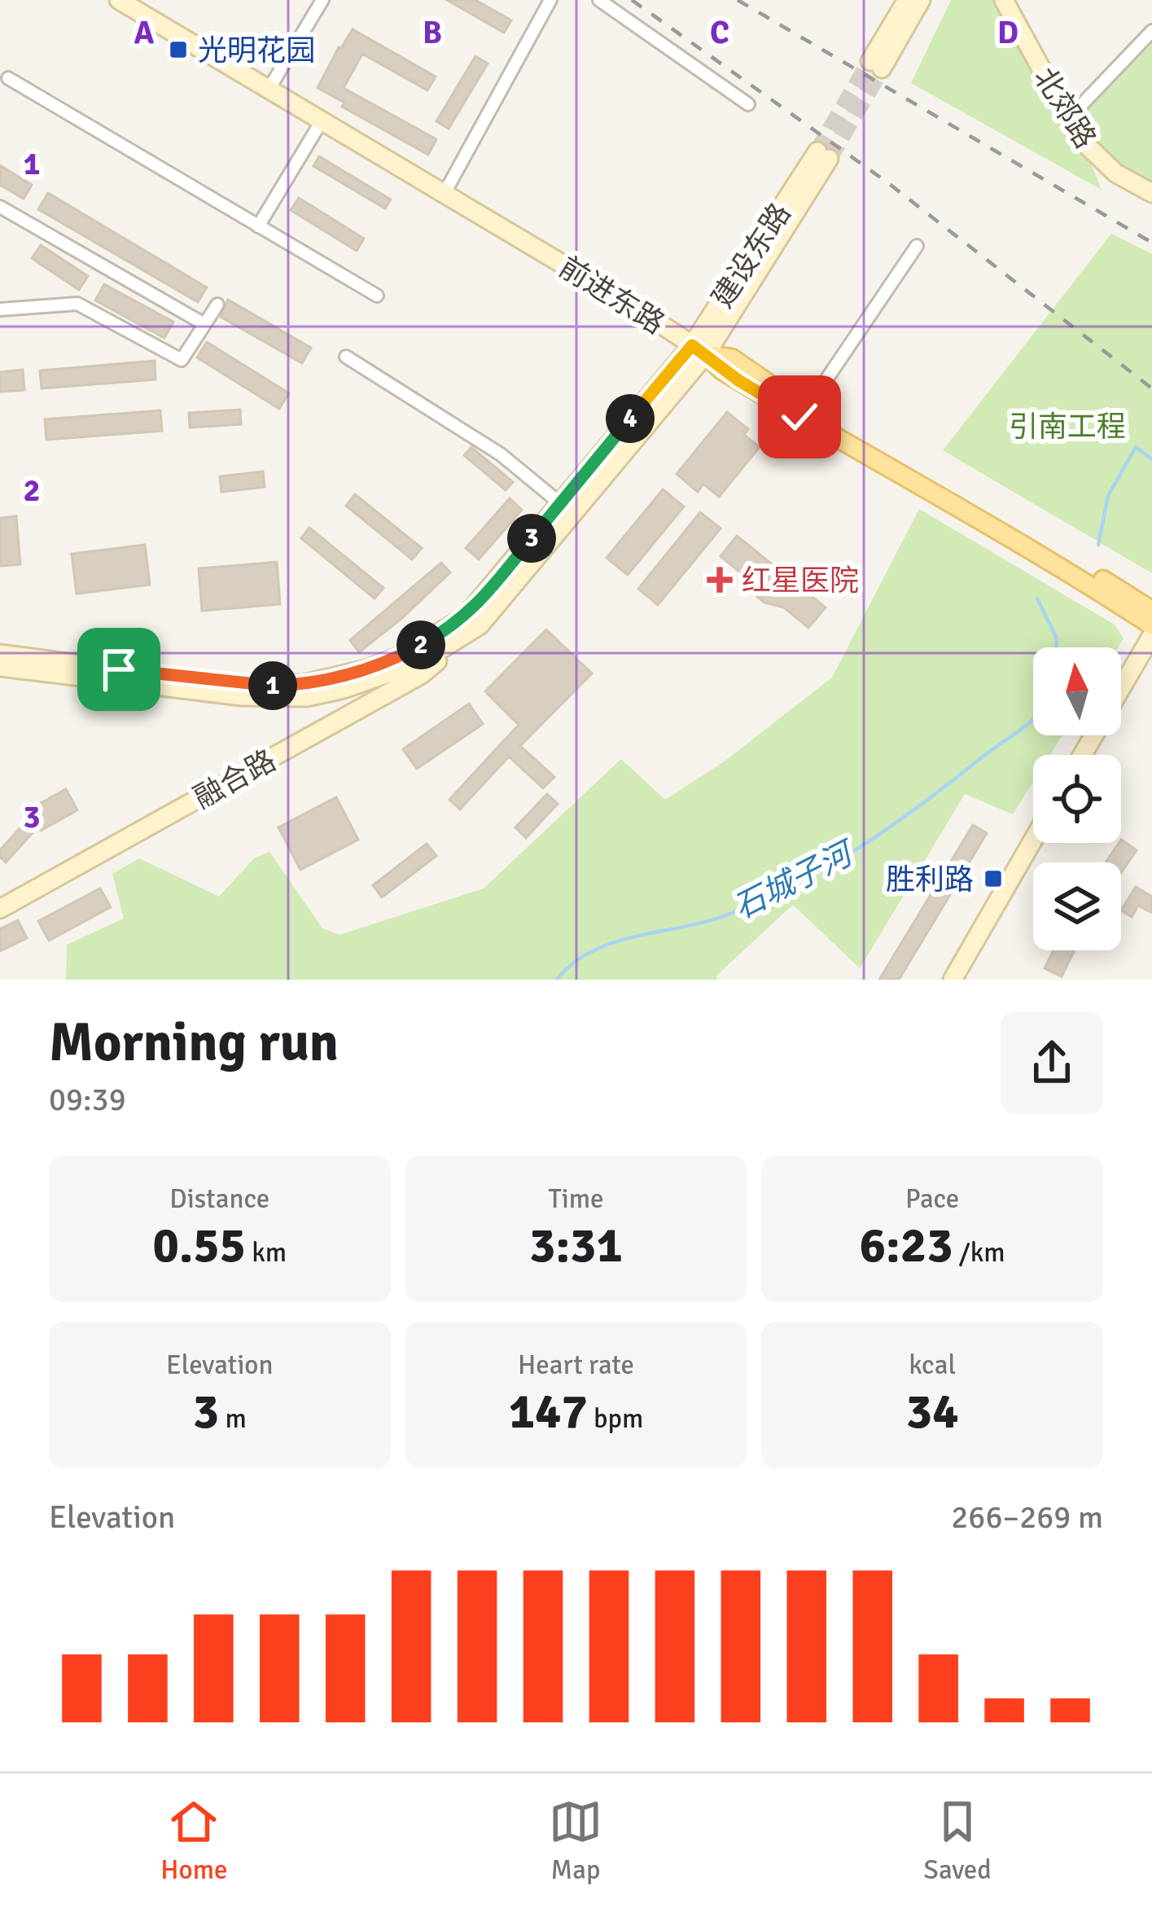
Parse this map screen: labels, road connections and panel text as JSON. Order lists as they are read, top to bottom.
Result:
{
  "streets": {
    "main road": ["北郊路", "前进东路", "融合路"]
  },
  "water": ["石城子河"],
  "parks": ["引南工程"],
  "places": {
    "transit": ["光明花园", "胜利路"],
    "health": ["红星医院"]
  },
  "north": "top",
  "page": {
    "pins": [
      "4",
      "3",
      "2",
      "1"
    ],
    "heading": ["Morning run", "09:39"],
    "stats": [
      ["Distance", "0.55 km"],
      ["Time", "3:31"],
      ["Pace", "6:23 /km"],
      ["Elevation", "3 m"],
      ["Heart rate", "147 bpm"],
      ["kcal", "34"]
    ],
    "chart": ["Elevation", "266–269 m"],
    "tabs": ["Home", "Map", "Saved"]
  },
  "grid": {
    "columns": [
      "A",
      "B",
      "C",
      "D"
    ],
    "rows": ["1", "2", "3"]
  }
}
